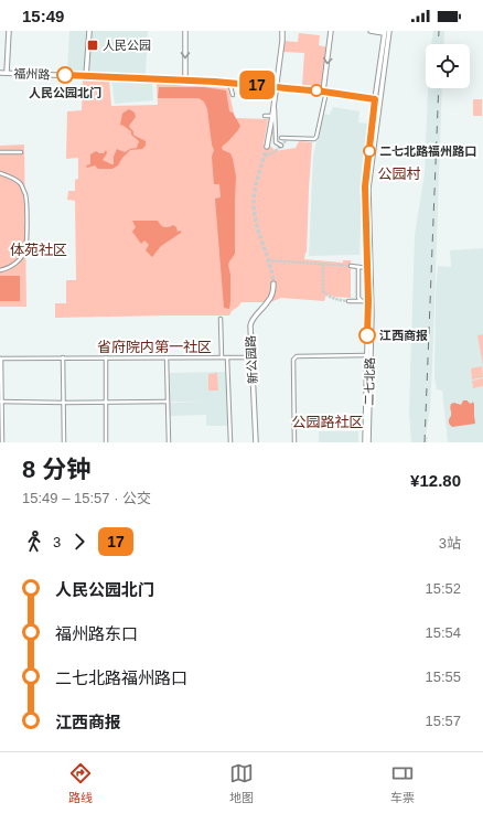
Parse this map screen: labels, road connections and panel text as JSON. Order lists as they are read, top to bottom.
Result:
{
  "streets": {
    "street": ["福州路", "新公园路", "二七北路"]
  },
  "crossings": [
    ["福州路", "二七北路"]
  ],
  "districts": [
    "公园村",
    "体苑社区",
    "省府院内第一社区",
    "公园路社区"
  ],
  "places": {
    "transit": ["人民公园"],
    "other": ["人民公园北门", "二七北路福州路口", "江西商报"]
  },
  "lines": ["bus line 17"],
  "page": {
    "status": "15:49",
    "on_map": "17",
    "heading": ["8 分钟", "15:49 – 15:57 · 公交", "¥12.80"],
    "legs": ["3", "17", "3站"],
    "list": [
      {
        "name": "人民公园北门",
        "value": "15:52"
      },
      {
        "name": "福州路东口",
        "value": "15:54"
      },
      {
        "name": "二七北路福州路口",
        "value": "15:55"
      },
      {
        "name": "江西商报",
        "value": "15:57"
      }
    ],
    "tabs": ["路线", "地图", "车票"]
  }
}
